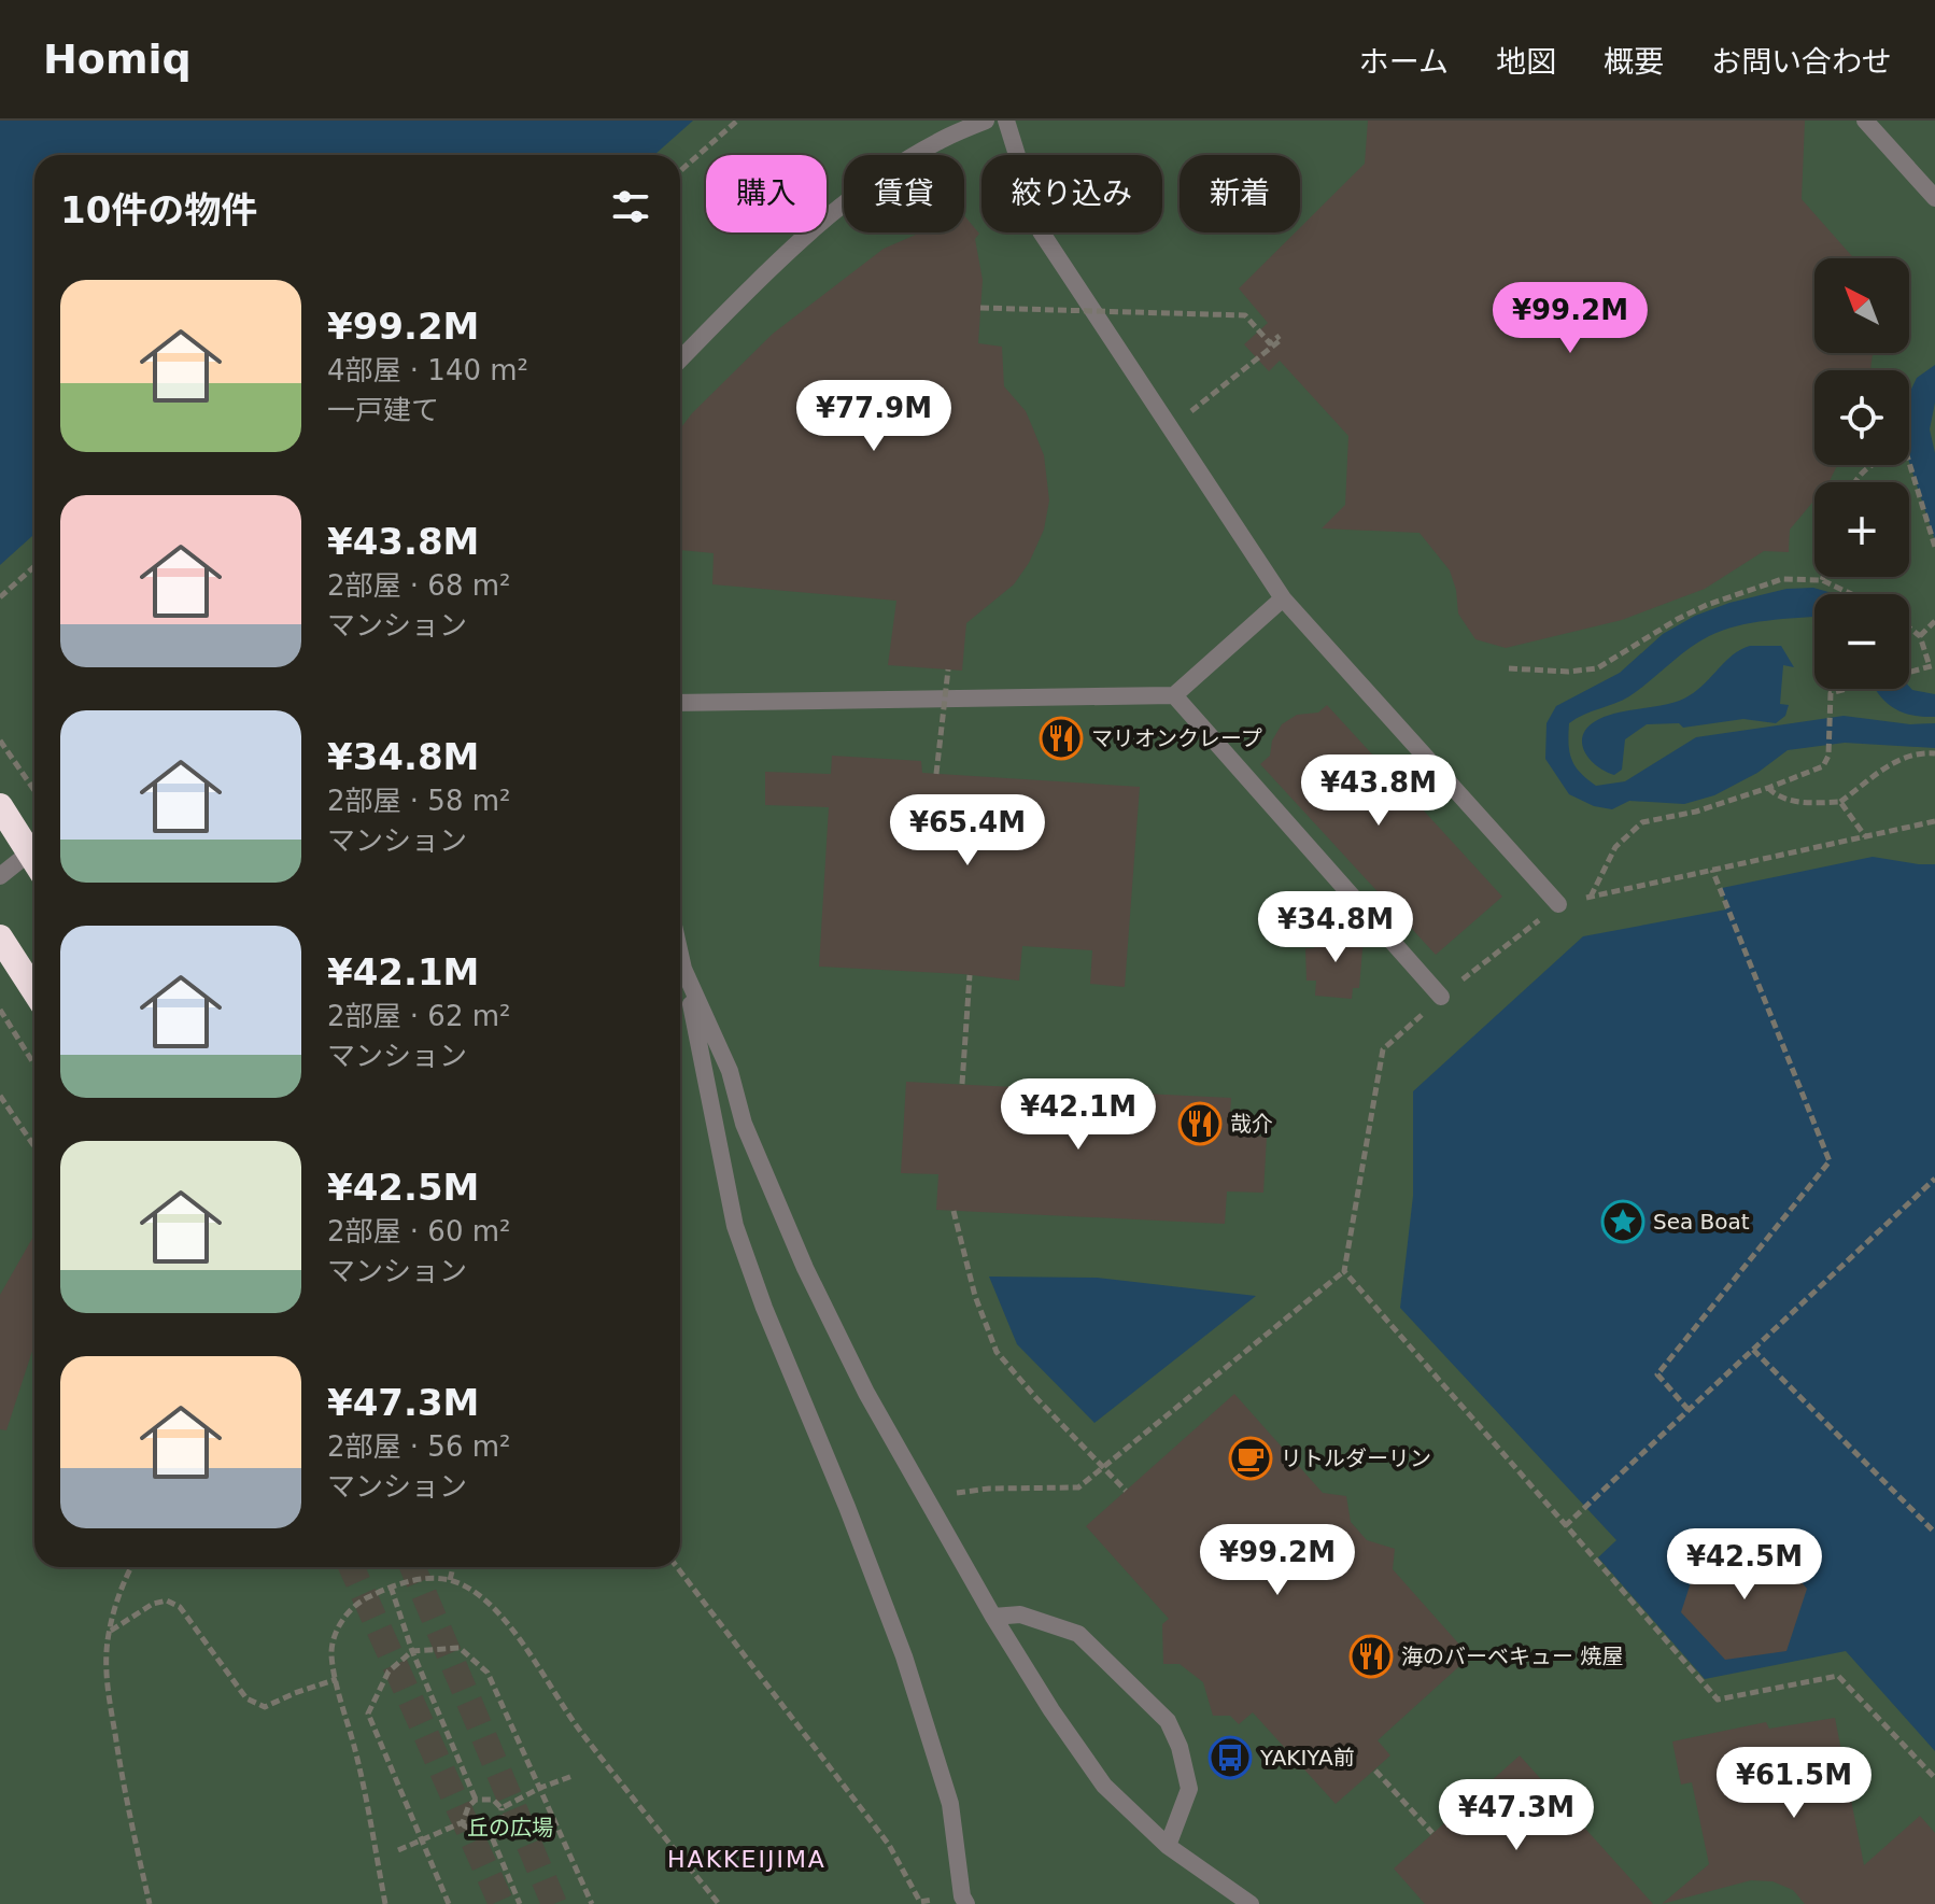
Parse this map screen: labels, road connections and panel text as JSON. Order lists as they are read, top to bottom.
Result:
{
  "districts": ["HAKKEIJIMA"],
  "parks": ["丘の広場"],
  "places": {
    "restaurant": ["マリオンクレープ", "哉介", "海のバーベキュー 焼屋"],
    "place": ["Sea Boat"],
    "cafe": ["リトルダーリン"],
    "bus stop": ["YAKIYA前"]
  },
  "north": "top left",
  "page": {
    "header": "Homiq",
    "nav": [
      "ホーム",
      "地図",
      "概要",
      "お問い合わせ"
    ],
    "chip": [
      "購入",
      "賃貸",
      "絞り込み",
      "新着"
    ],
    "heading": "10件の物件",
    "map_buttons": ["+", "−"],
    "list": [
      {
        "name": "¥99.2M",
        "note": "4部屋 · 140 m² · 一戸建て"
      },
      {
        "name": "¥43.8M",
        "note": "2部屋 · 68 m² · マンション"
      },
      {
        "name": "¥34.8M",
        "note": "2部屋 · 58 m² · マンション"
      },
      {
        "name": "¥42.1M",
        "note": "2部屋 · 62 m² · マンション"
      },
      {
        "name": "¥42.5M",
        "note": "2部屋 · 60 m² · マンション"
      },
      {
        "name": "¥47.3M",
        "note": "2部屋 · 56 m² · マンション"
      }
    ],
    "price": [
      "¥99.2M",
      "¥77.9M",
      "¥43.8M",
      "¥65.4M",
      "¥34.8M",
      "¥42.1M",
      "¥99.2M",
      "¥42.5M",
      "¥61.5M",
      "¥47.3M"
    ]
  }
}
